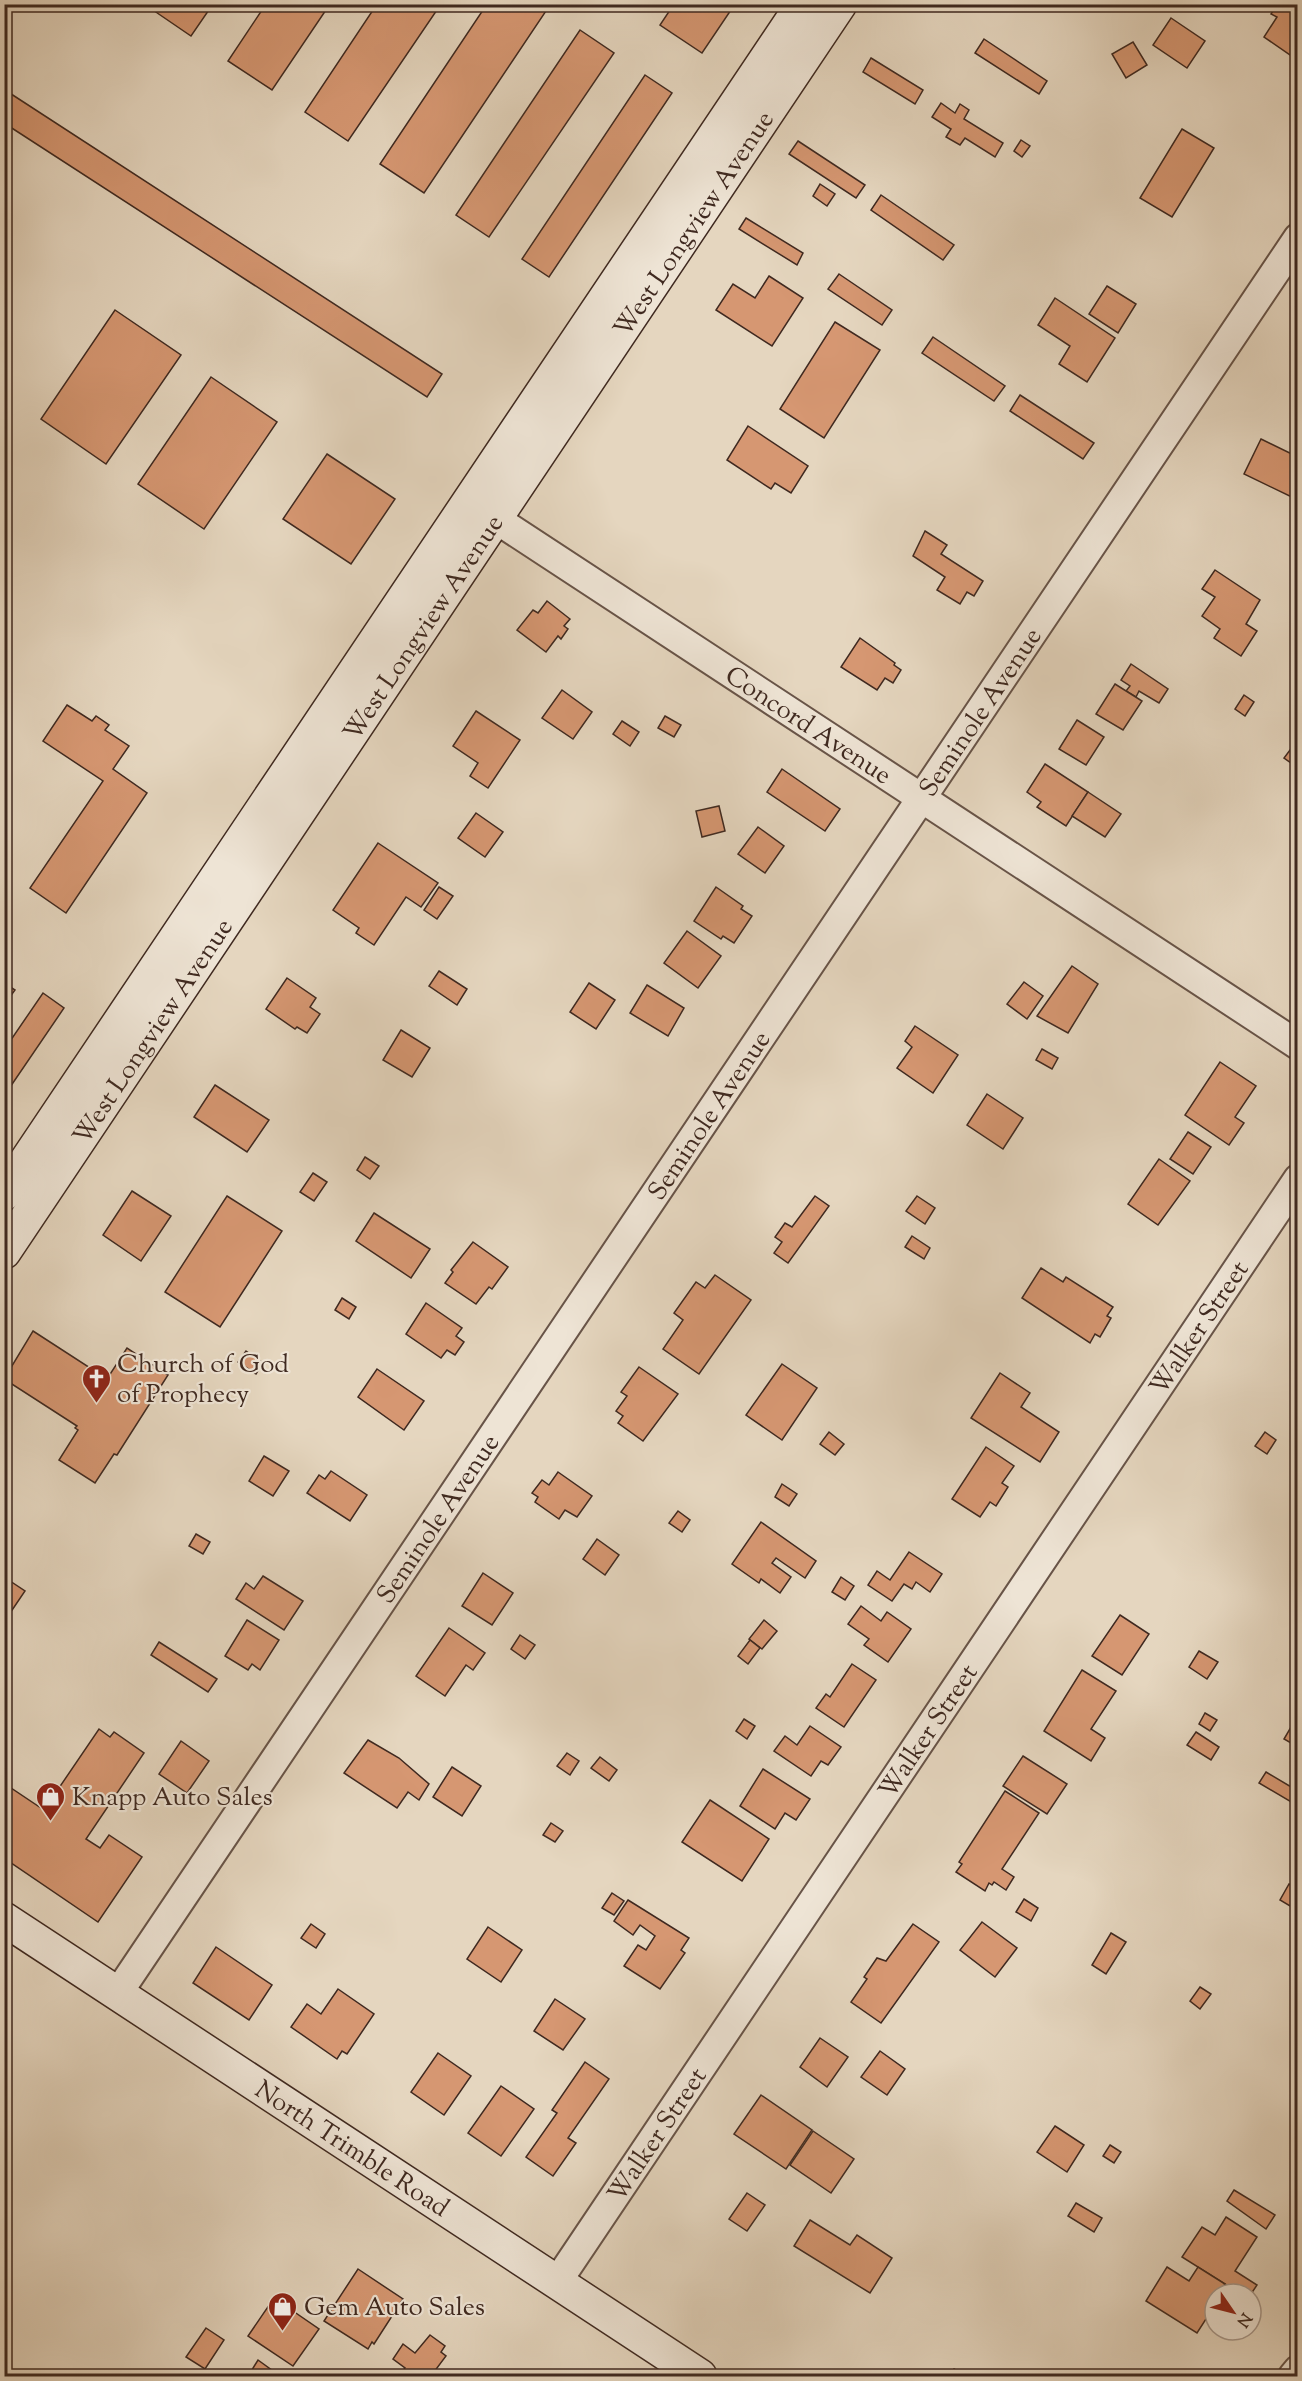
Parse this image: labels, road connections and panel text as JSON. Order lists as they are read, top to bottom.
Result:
{
  "streets": {
    "street": [
      "West Longview Avenue",
      "Seminole Avenue",
      "Concord Avenue",
      "Walker Street",
      "North Trimble Road"
    ]
  },
  "crossings": [
    ["West Longview Avenue", "Concord Avenue"],
    ["Seminole Avenue", "Concord Avenue"],
    ["Seminole Avenue", "North Trimble Road"],
    ["Walker Street", "North Trimble Road"]
  ],
  "places": {
    "church": ["Church of God of Prophecy"],
    "shop": ["Knapp Auto Sales", "Gem Auto Sales"]
  },
  "north": "bottom right"
}
